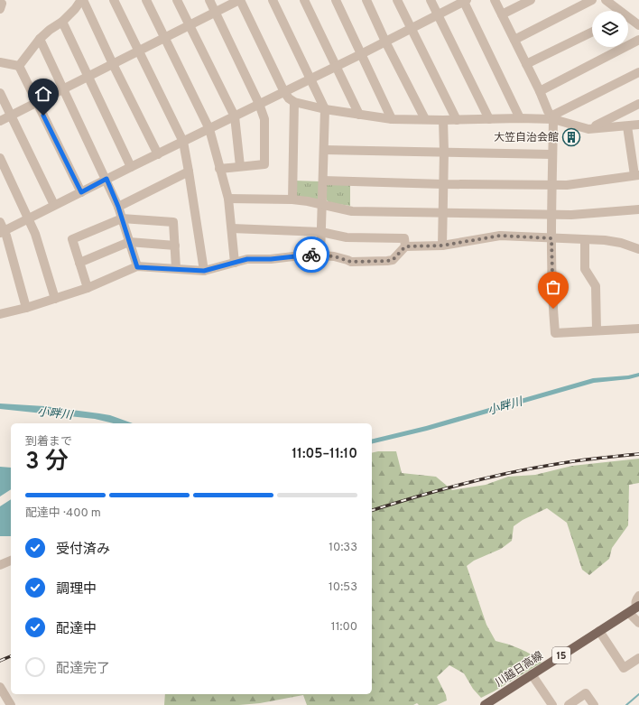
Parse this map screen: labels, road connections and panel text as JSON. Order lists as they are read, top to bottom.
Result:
{
  "streets": {
    "main road": ["15", "川越日高線"]
  },
  "water": ["小畔川"],
  "places": {
    "building": ["大笠自治会館"]
  },
  "page": {
    "heading": ["3 分", "到着まで", "11:05–11:10"],
    "bar": "配達中 · 400 m",
    "list": [
      ["受付済み", "10:33"],
      ["調理中", "10:53"],
      ["配達中", "11:00"],
      "配達完了"
    ]
  }
}
